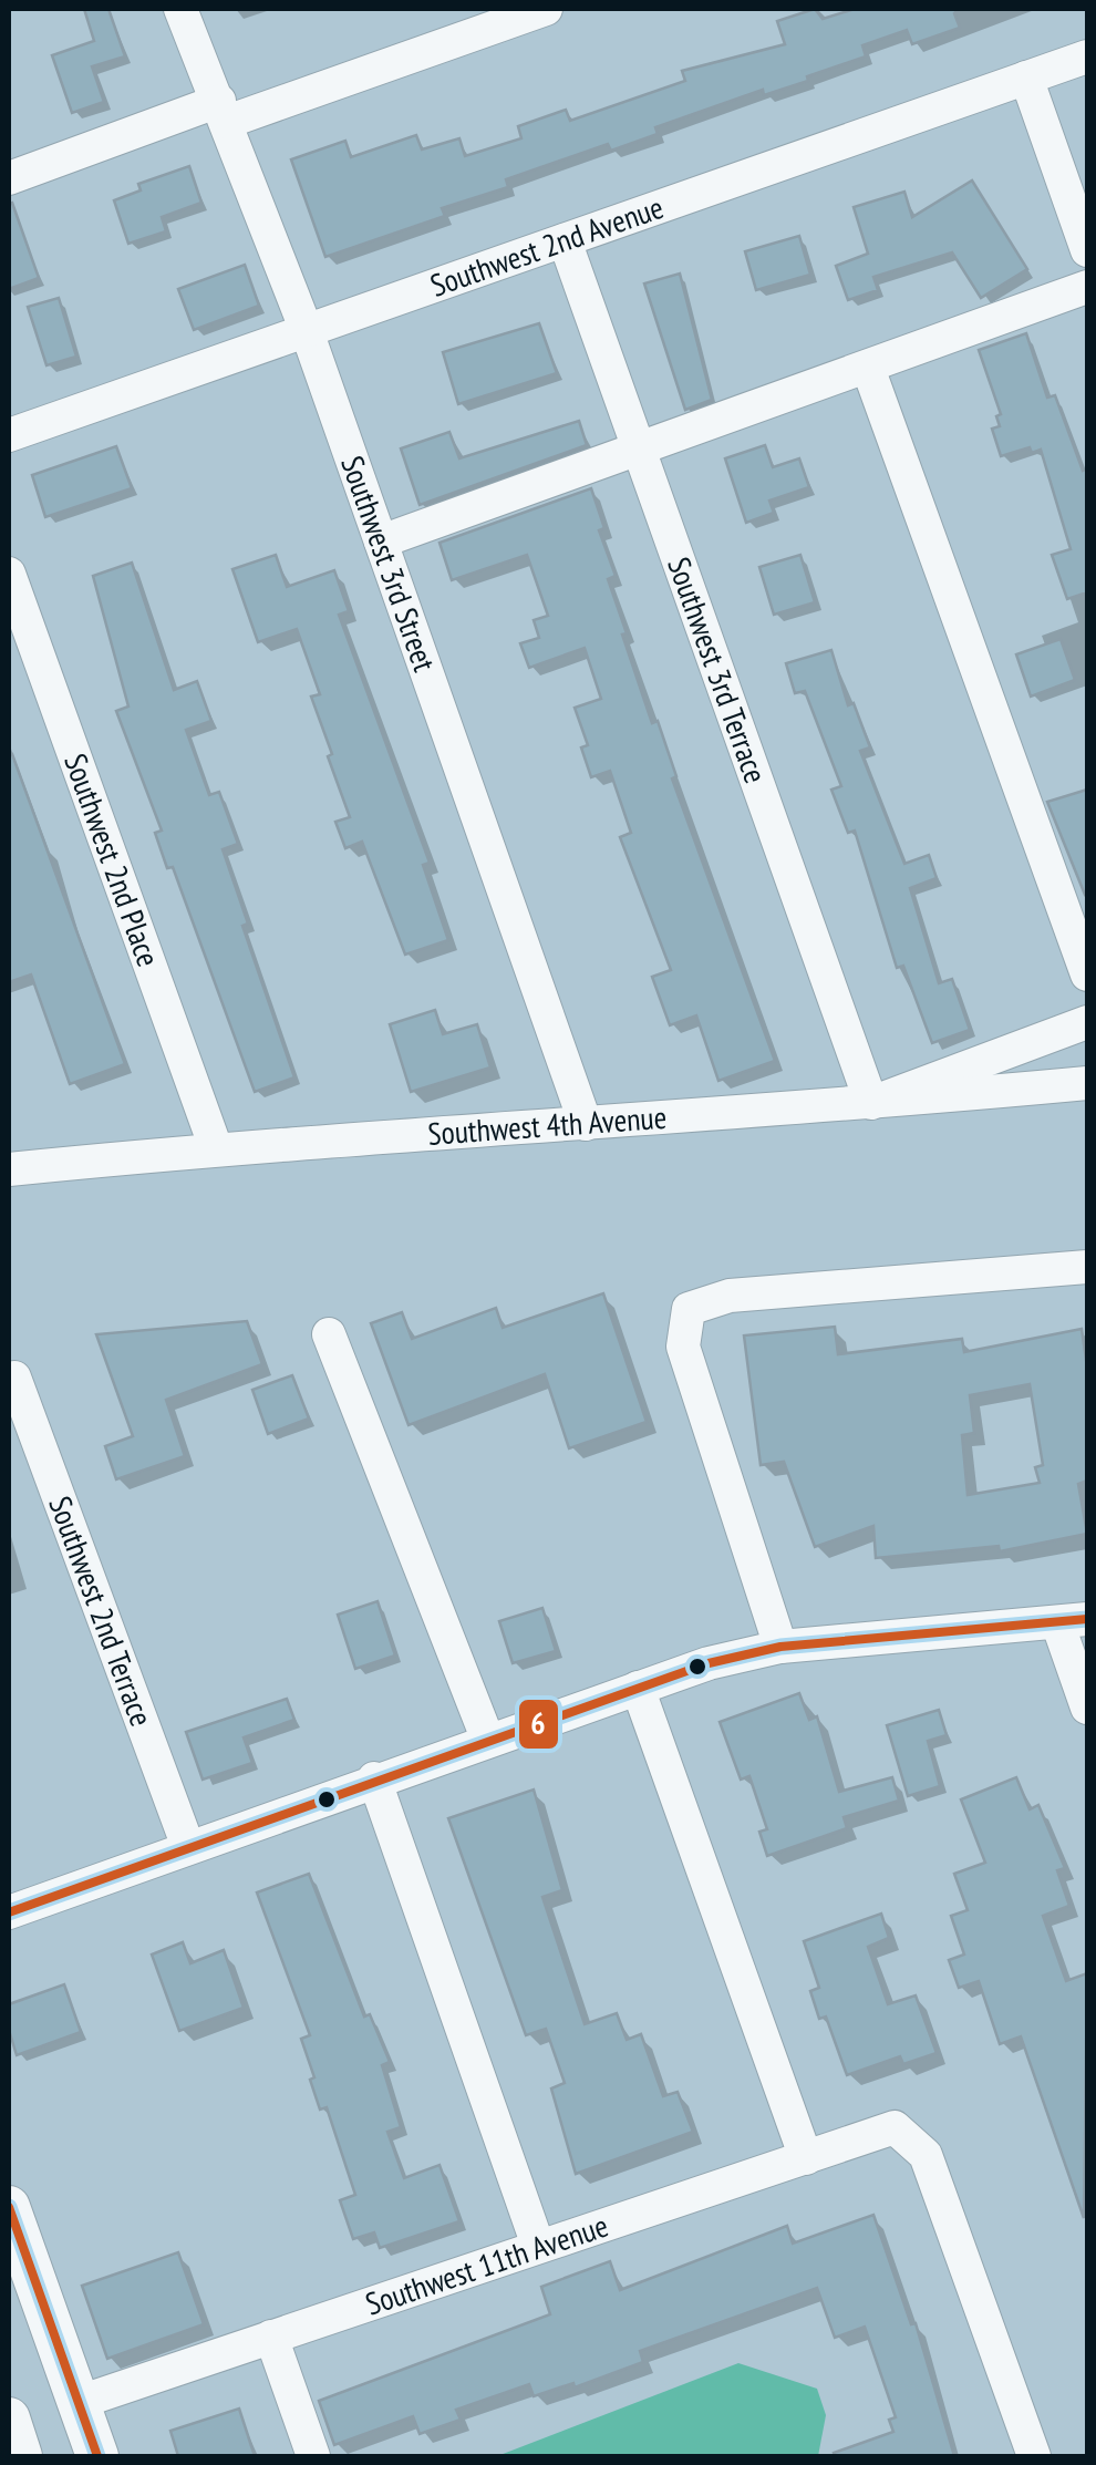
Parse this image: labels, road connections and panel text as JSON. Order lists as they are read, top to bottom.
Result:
{
  "streets": {
    "street": [
      "Southwest 2nd Avenue",
      "Southwest 3rd Street",
      "Southwest 3rd Terrace",
      "Southwest 2nd Place",
      "Southwest 4th Avenue",
      "Southwest 2nd Terrace",
      "Southwest 11th Avenue"
    ]
  },
  "crossings": [
    ["Southwest 2nd Avenue", "Southwest 3rd Street"],
    ["Southwest 2nd Avenue", "Southwest 3rd Terrace"],
    ["Southwest 3rd Street", "Southwest 4th Avenue"],
    ["Southwest 3rd Terrace", "Southwest 4th Avenue"],
    ["Southwest 2nd Place", "Southwest 4th Avenue"]
  ],
  "lines": ["transit line 6"]
}
